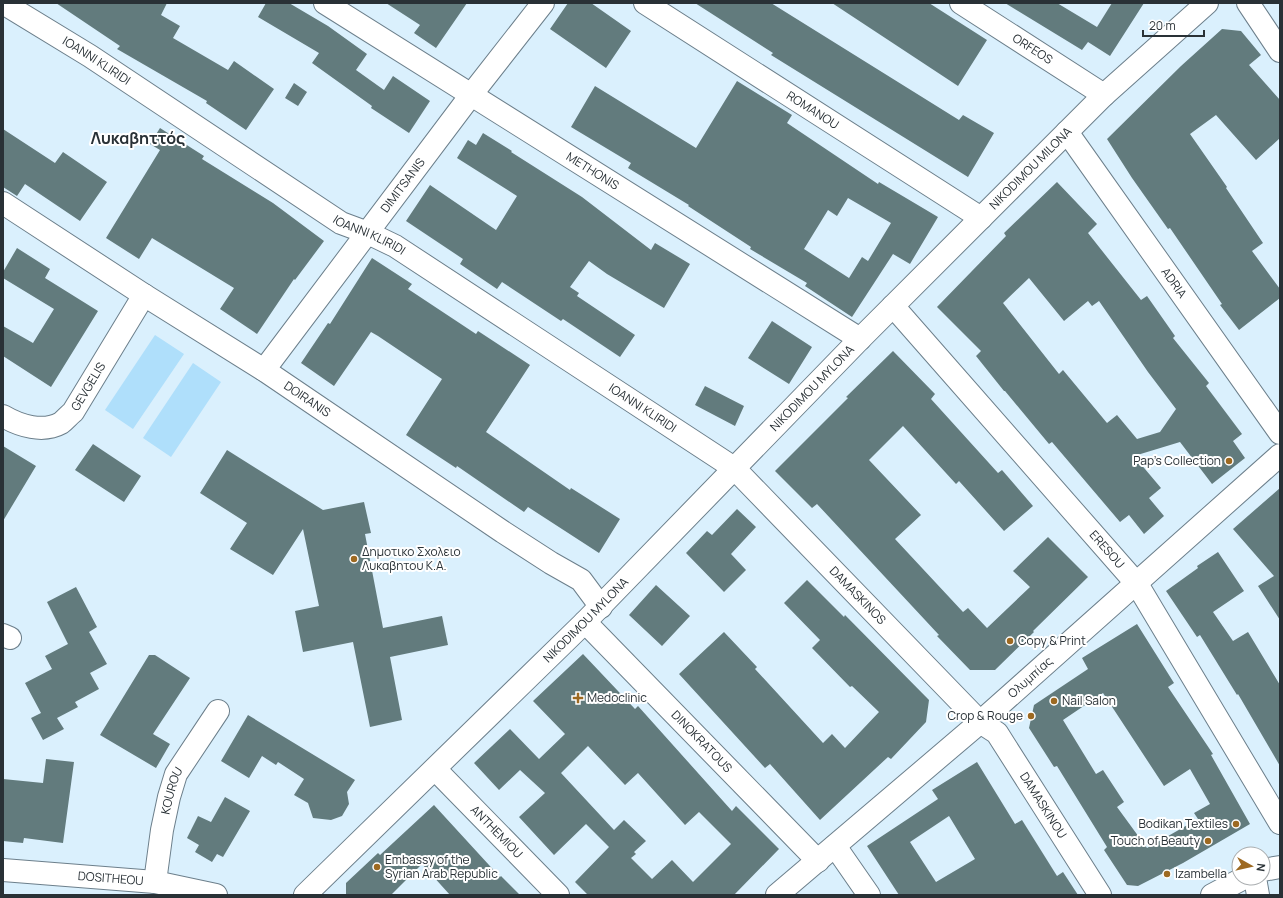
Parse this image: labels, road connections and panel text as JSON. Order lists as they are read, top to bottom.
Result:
{
  "streets": {
    "street": [
      "ORFEOS",
      "IOANNI KLIRIDI",
      "ROMANOU",
      "NIKODIMOU MILONA",
      "METHONIS",
      "DIMITSANIS",
      "ADRIA",
      "GEVGELIS",
      "NIKODIMOU MYLONA",
      "DOIRANIS",
      "ERESOU",
      "DAMASKINOS",
      "Ολυμπίας",
      "DINOKRATOUS",
      "KOUROU",
      "DAMASKINOU",
      "ANTHEMIOU",
      "DOSITHEOU"
    ]
  },
  "crossings": [
    ["ORFEOS", "NIKODIMOU MILONA"],
    ["IOANNI KLIRIDI", "DIMITSANIS"],
    ["IOANNI KLIRIDI", "NIKODIMOU MYLONA"],
    ["IOANNI KLIRIDI", "DAMASKINOS"],
    ["ROMANOU", "NIKODIMOU MILONA"],
    ["NIKODIMOU MILONA", "METHONIS"],
    ["NIKODIMOU MILONA", "ADRIA"],
    ["NIKODIMOU MILONA", "NIKODIMOU MYLONA"],
    ["NIKODIMOU MILONA", "ERESOU"],
    ["METHONIS", "DIMITSANIS"],
    ["METHONIS", "NIKODIMOU MYLONA"],
    ["DIMITSANIS", "DOIRANIS"],
    ["GEVGELIS", "DOIRANIS"],
    ["NIKODIMOU MYLONA", "DOIRANIS"],
    ["NIKODIMOU MYLONA", "DAMASKINOS"],
    ["NIKODIMOU MYLONA", "DINOKRATOUS"],
    ["NIKODIMOU MYLONA", "ANTHEMIOU"],
    ["ERESOU", "Ολυμπίας"],
    ["DAMASKINOS", "Ολυμπίας"],
    ["DAMASKINOS", "DAMASKINOU"],
    ["Ολυμπίας", "DINOKRATOUS"],
    ["Ολυμπίας", "DAMASKINOU"],
    ["KOUROU", "DOSITHEOU"]
  ],
  "districts": ["Λυκαβηττός"],
  "places": {
    "other": [
      "Pap's Collection",
      "Δημοτικο Σχολειο Λυκαβητου Κ.Α.",
      "Copy & Print",
      "Nail Salon",
      "Crop & Rouge",
      "Bodikan Textiles",
      "Touch of Beauty",
      "Embassy of the Syrian Arab Republic",
      "Izambella"
    ],
    "health": ["Medoclinic"]
  },
  "scale_bar": "20 m",
  "north": "right"
}
